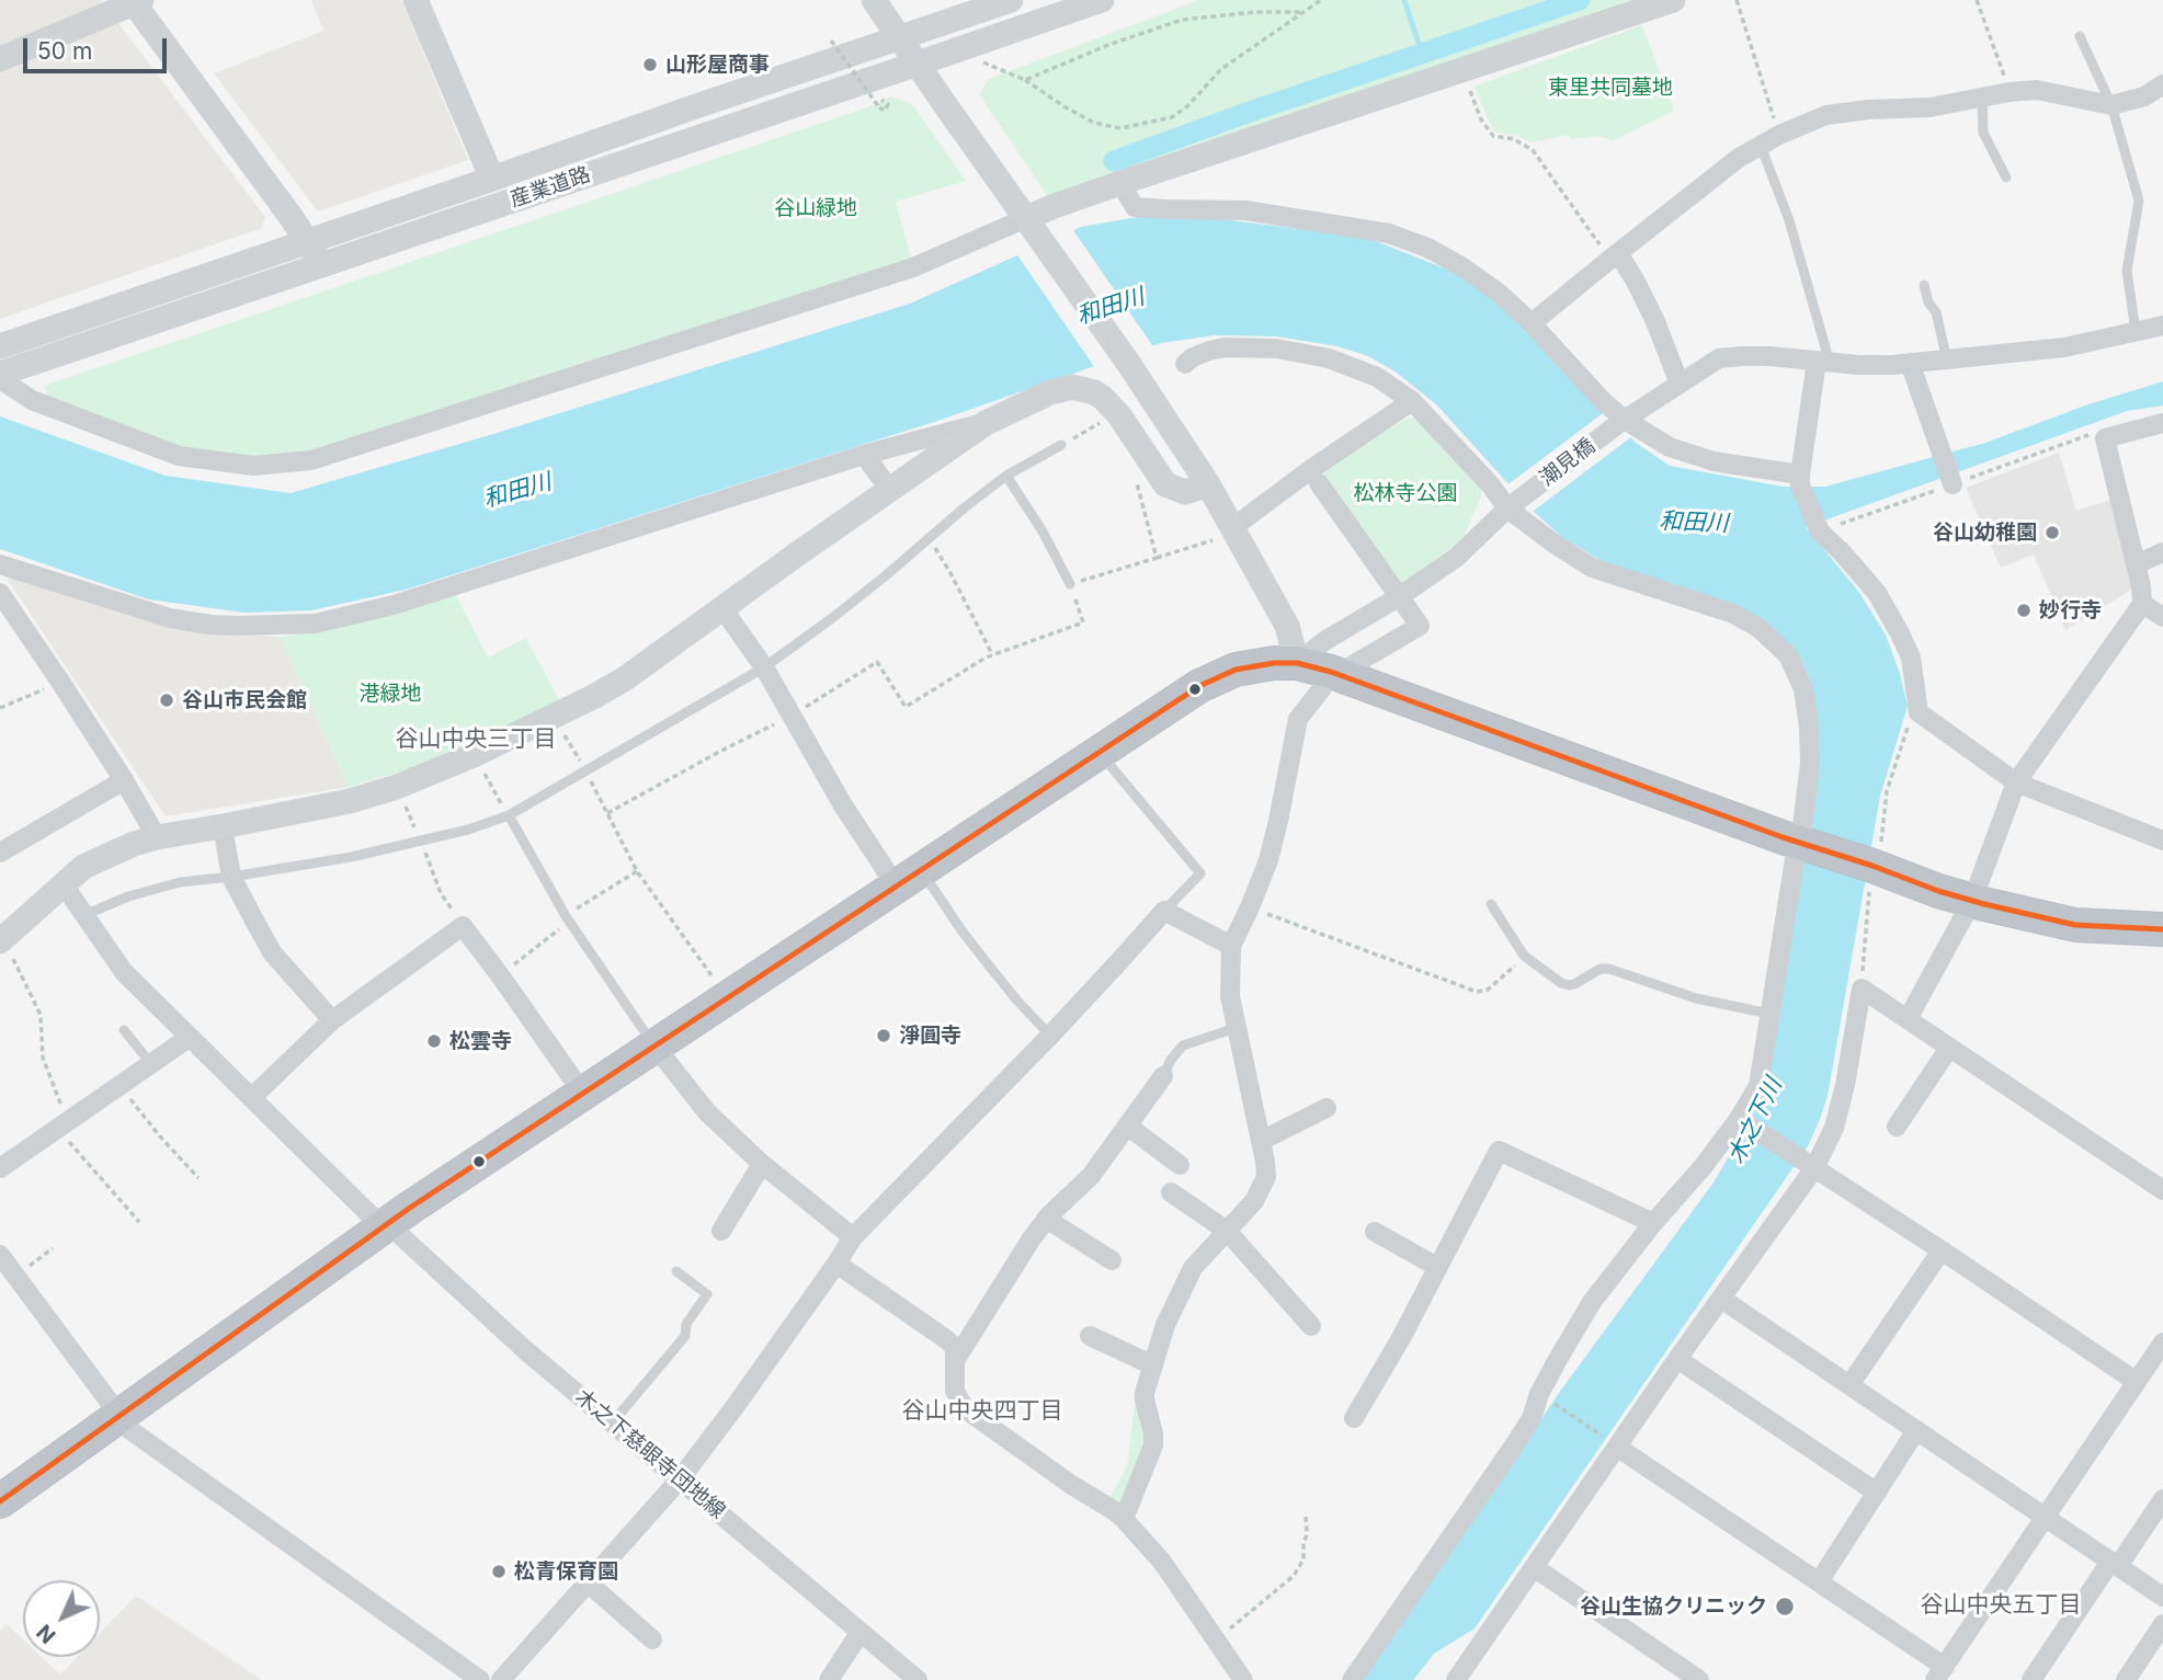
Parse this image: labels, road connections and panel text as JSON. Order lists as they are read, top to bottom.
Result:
{
  "streets": {
    "street": ["産業道路", "潮見橋", "木之下慈眼寺団地線"]
  },
  "districts": ["谷山中央三丁目", "谷山中央四丁目", "谷山中央五丁目"],
  "water": ["和田川", "木之下川"],
  "parks": [
    "東里共同墓地",
    "谷山緑地",
    "松林寺公園",
    "港緑地"
  ],
  "places": [
    "山形屋商事",
    "谷山幼稚園",
    "妙行寺",
    "谷山市民会館",
    "淨圓寺",
    "松雲寺",
    "松青保育園",
    "谷山生協クリニック"
  ],
  "scale_bar": "50 m",
  "north": "bottom left"
}
